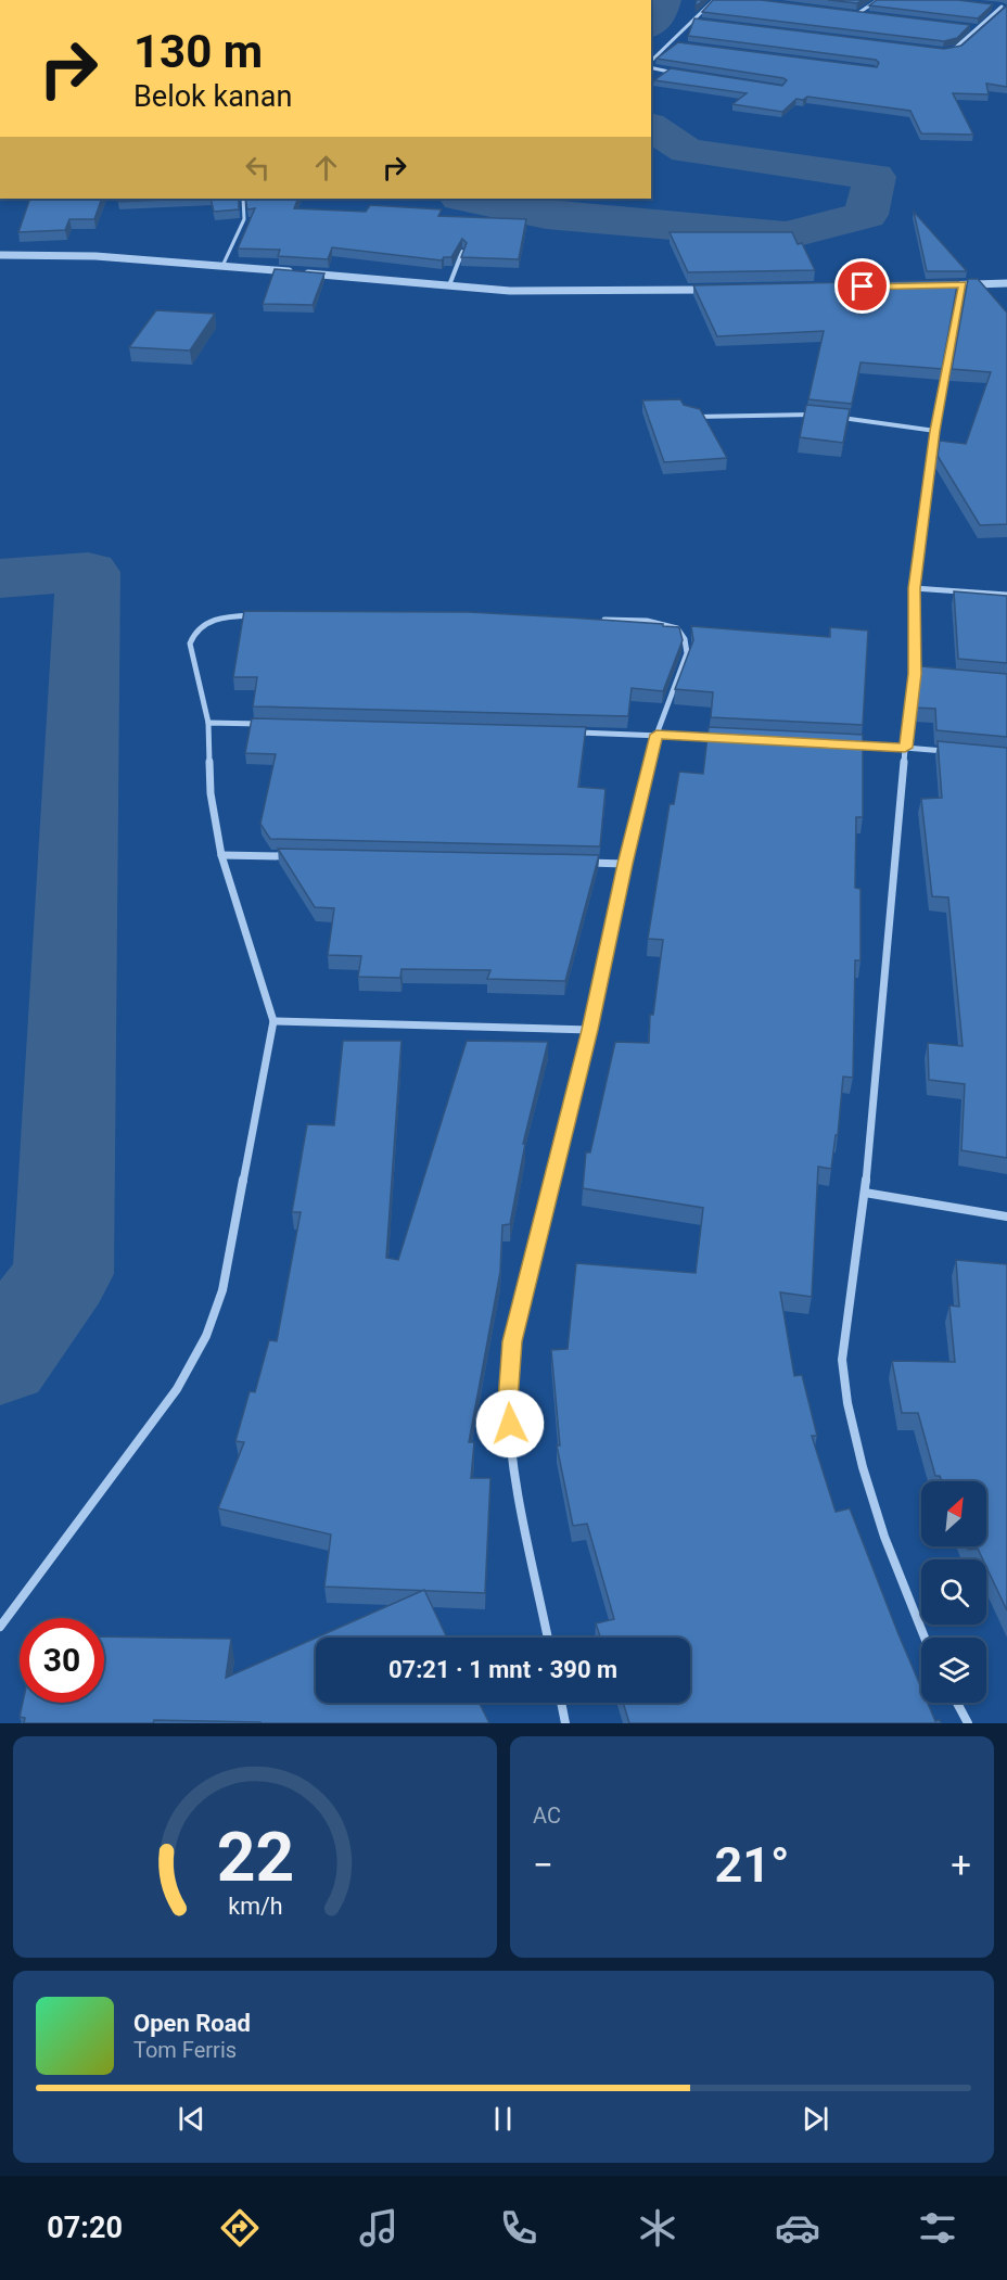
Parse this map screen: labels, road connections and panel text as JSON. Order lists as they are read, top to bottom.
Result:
{
  "north": "top right",
  "page": {
    "turn": ["130 m", "Belok kanan"],
    "limit": "30",
    "trip": "07:21 · 1 mnt · 390 m",
    "tile": "AC",
    "heat": ["−", "21°", "+"],
    "song": ["Open Road", "Tom Ferris"],
    "tabs": "07:20",
    "gauge": ["22", "km/h"]
  }
}
